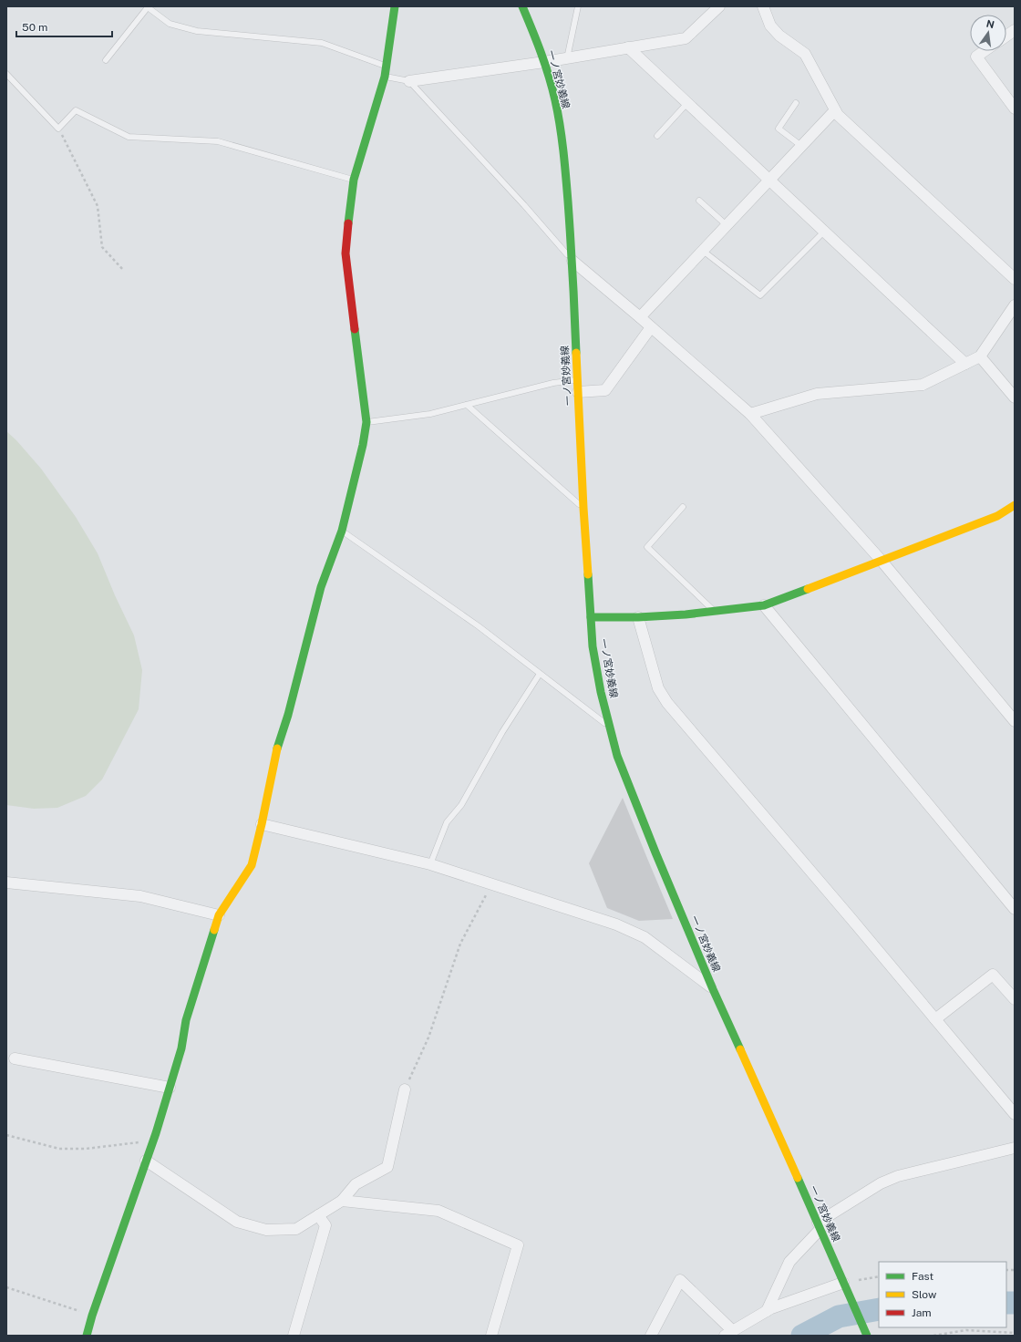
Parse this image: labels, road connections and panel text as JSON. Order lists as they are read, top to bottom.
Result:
{
  "streets": {
    "street": ["一ノ宮妙義線"]
  },
  "legend": ["Fast", "Slow", "Jam"],
  "scale_bar": "50 m",
  "north": "top"
}
